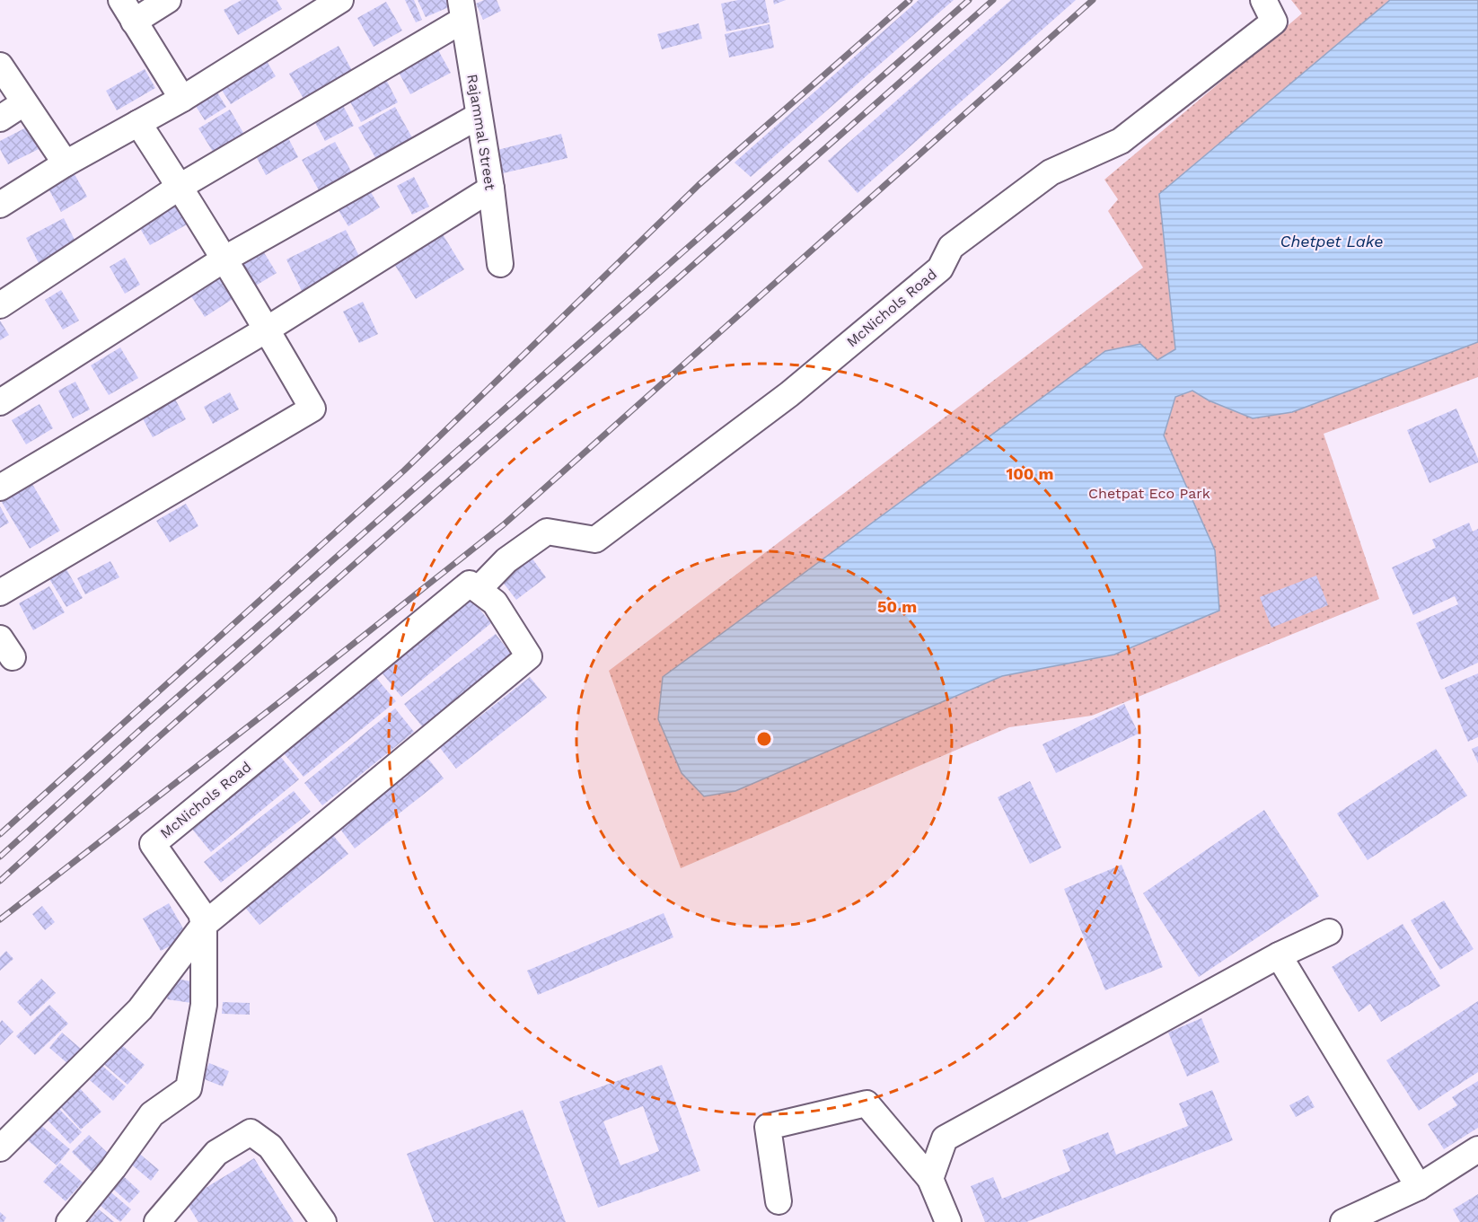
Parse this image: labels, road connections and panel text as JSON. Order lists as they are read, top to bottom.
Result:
{
  "streets": {
    "street": ["Rajammal Street", "McNichols Road"]
  },
  "water": ["Chetpet Lake"],
  "parks": ["Chetpat Eco Park"],
  "rings": ["100 m", "50 m"]
}
